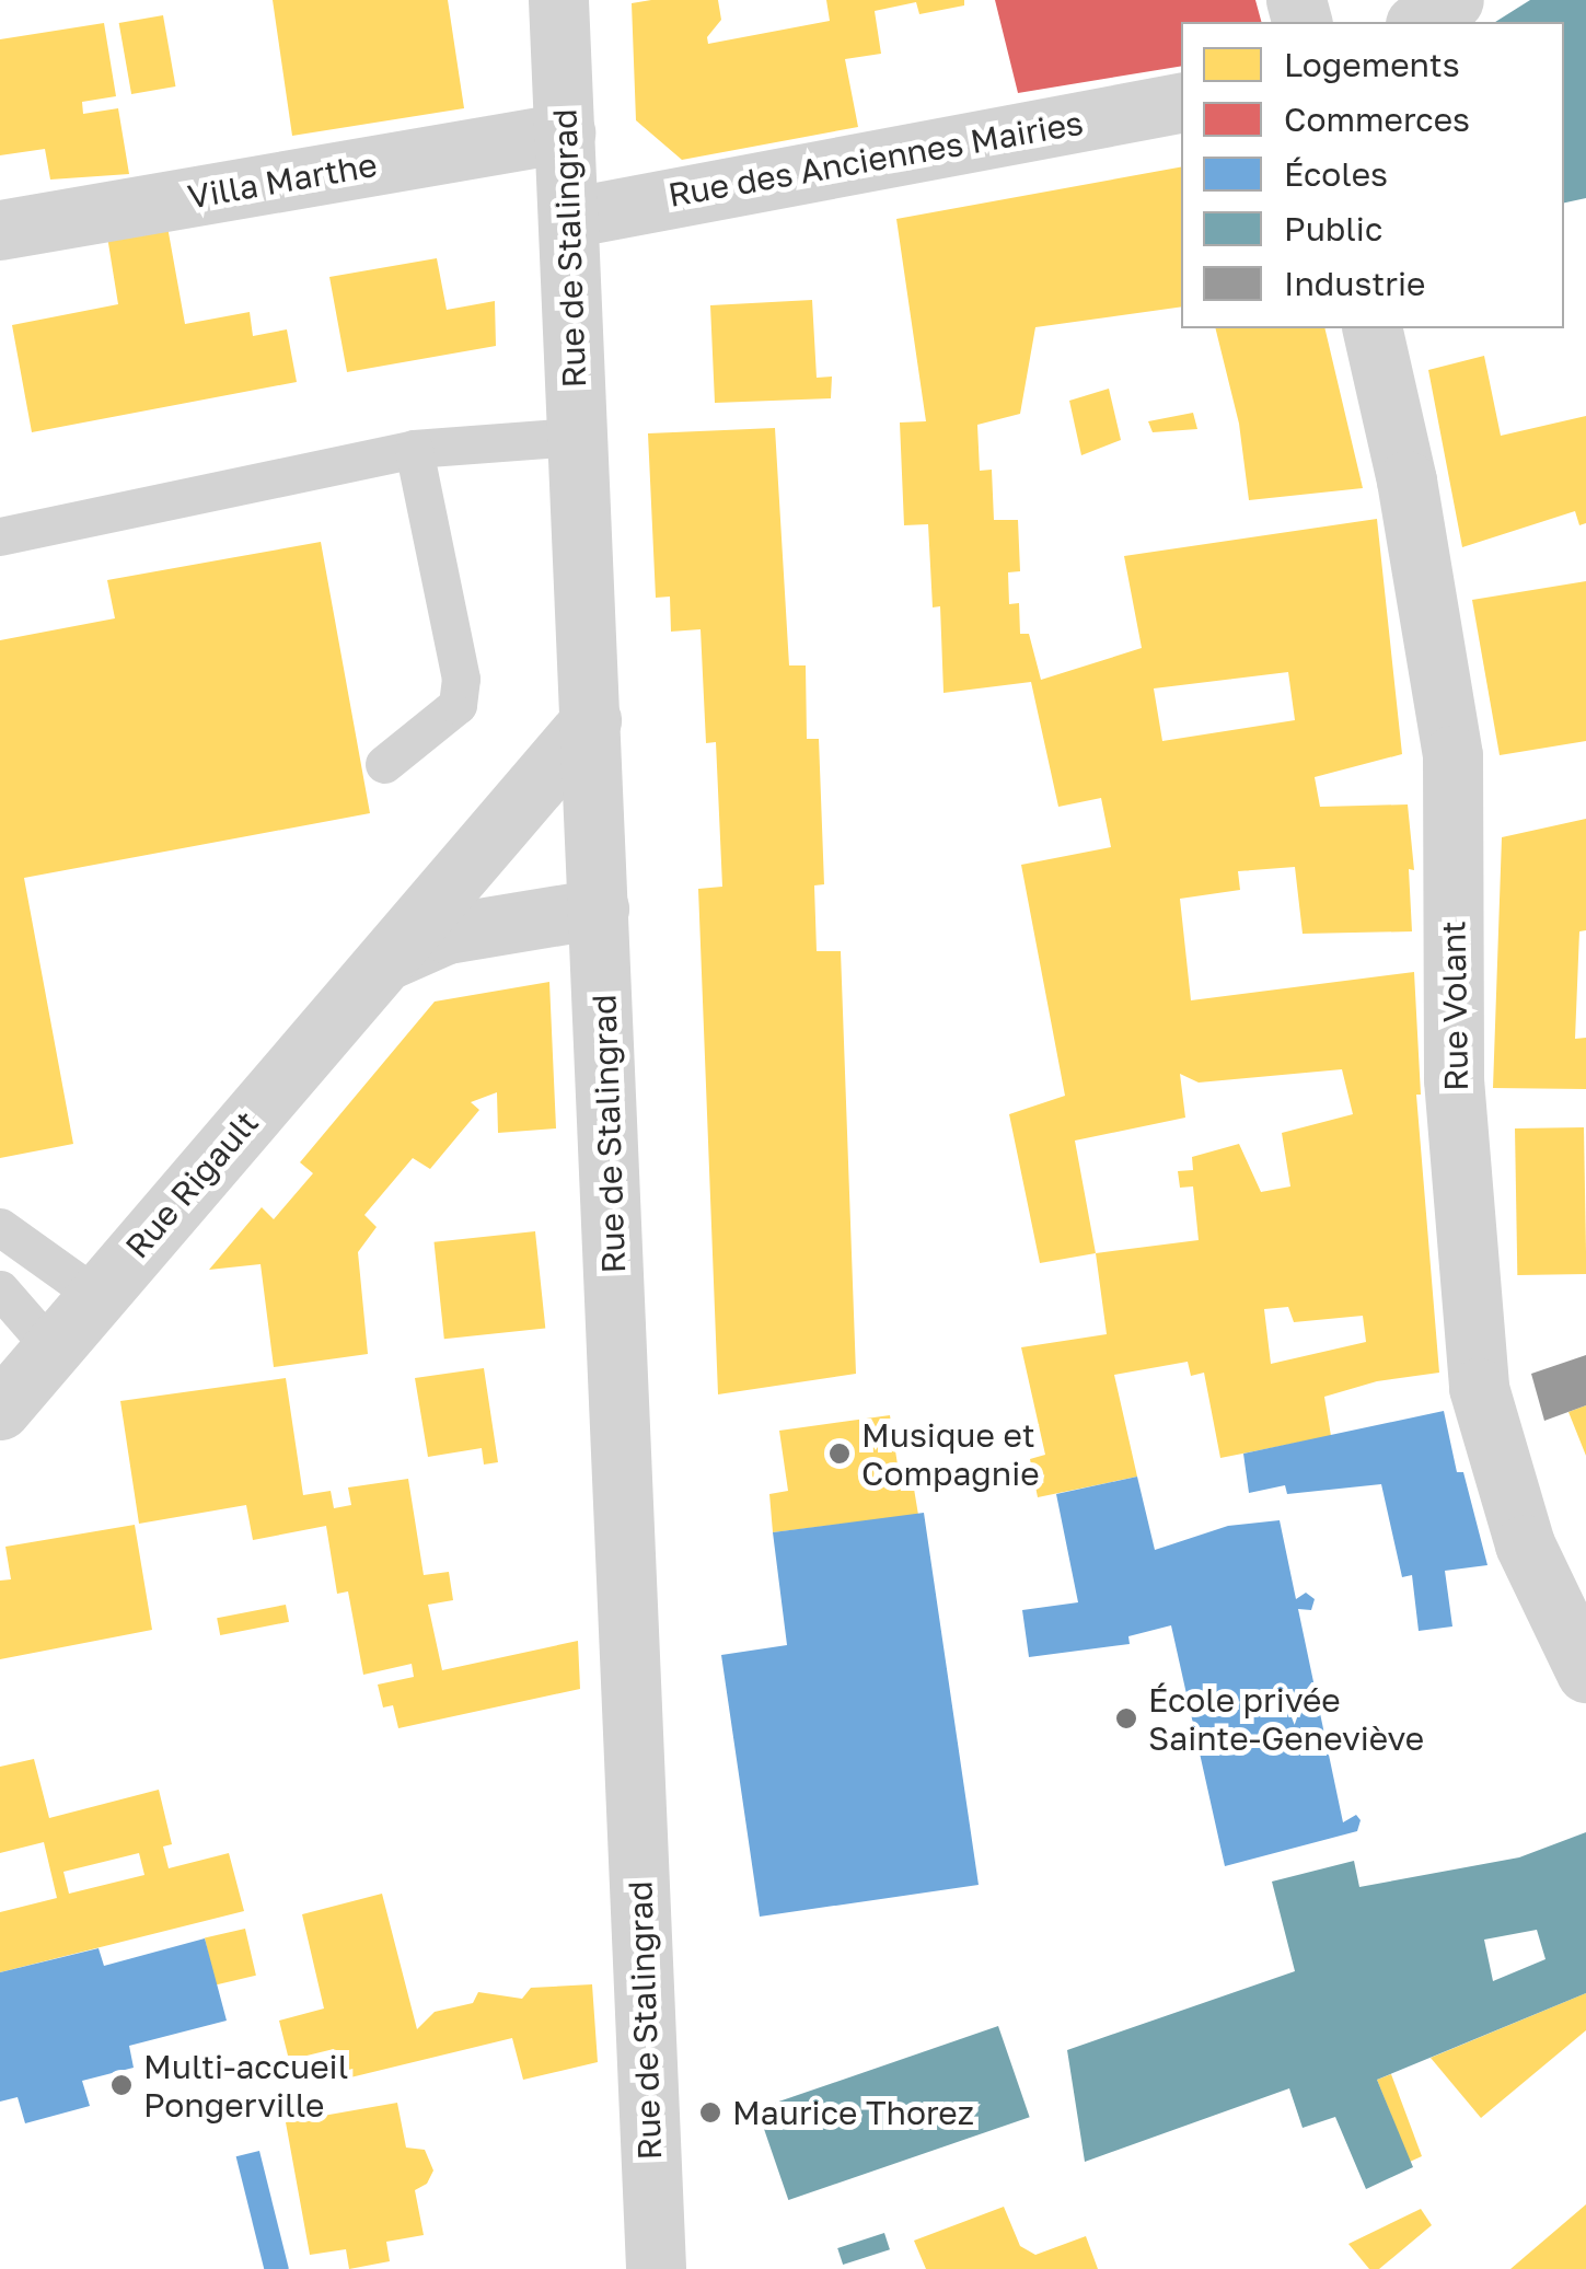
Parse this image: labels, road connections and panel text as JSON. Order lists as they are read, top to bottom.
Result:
{
  "streets": {
    "street": [
      "Rue des Anciennes Mairies",
      "Villa Marthe",
      "Rue de Stalingrad",
      "Rue Volant",
      "Rue Rigault"
    ]
  },
  "crossings": [
    ["Rue des Anciennes Mairies", "Rue de Stalingrad"],
    ["Villa Marthe", "Rue de Stalingrad"],
    ["Rue de Stalingrad", "Rue Rigault"]
  ],
  "places": [
    "Musique et Compagnie",
    "École privée Sainte-Geneviève",
    "Multi-accueil Pongerville",
    "Maurice Thorez"
  ],
  "legend": [
    "Logements",
    "Commerces",
    "Écoles",
    "Public",
    "Industrie"
  ]
}
